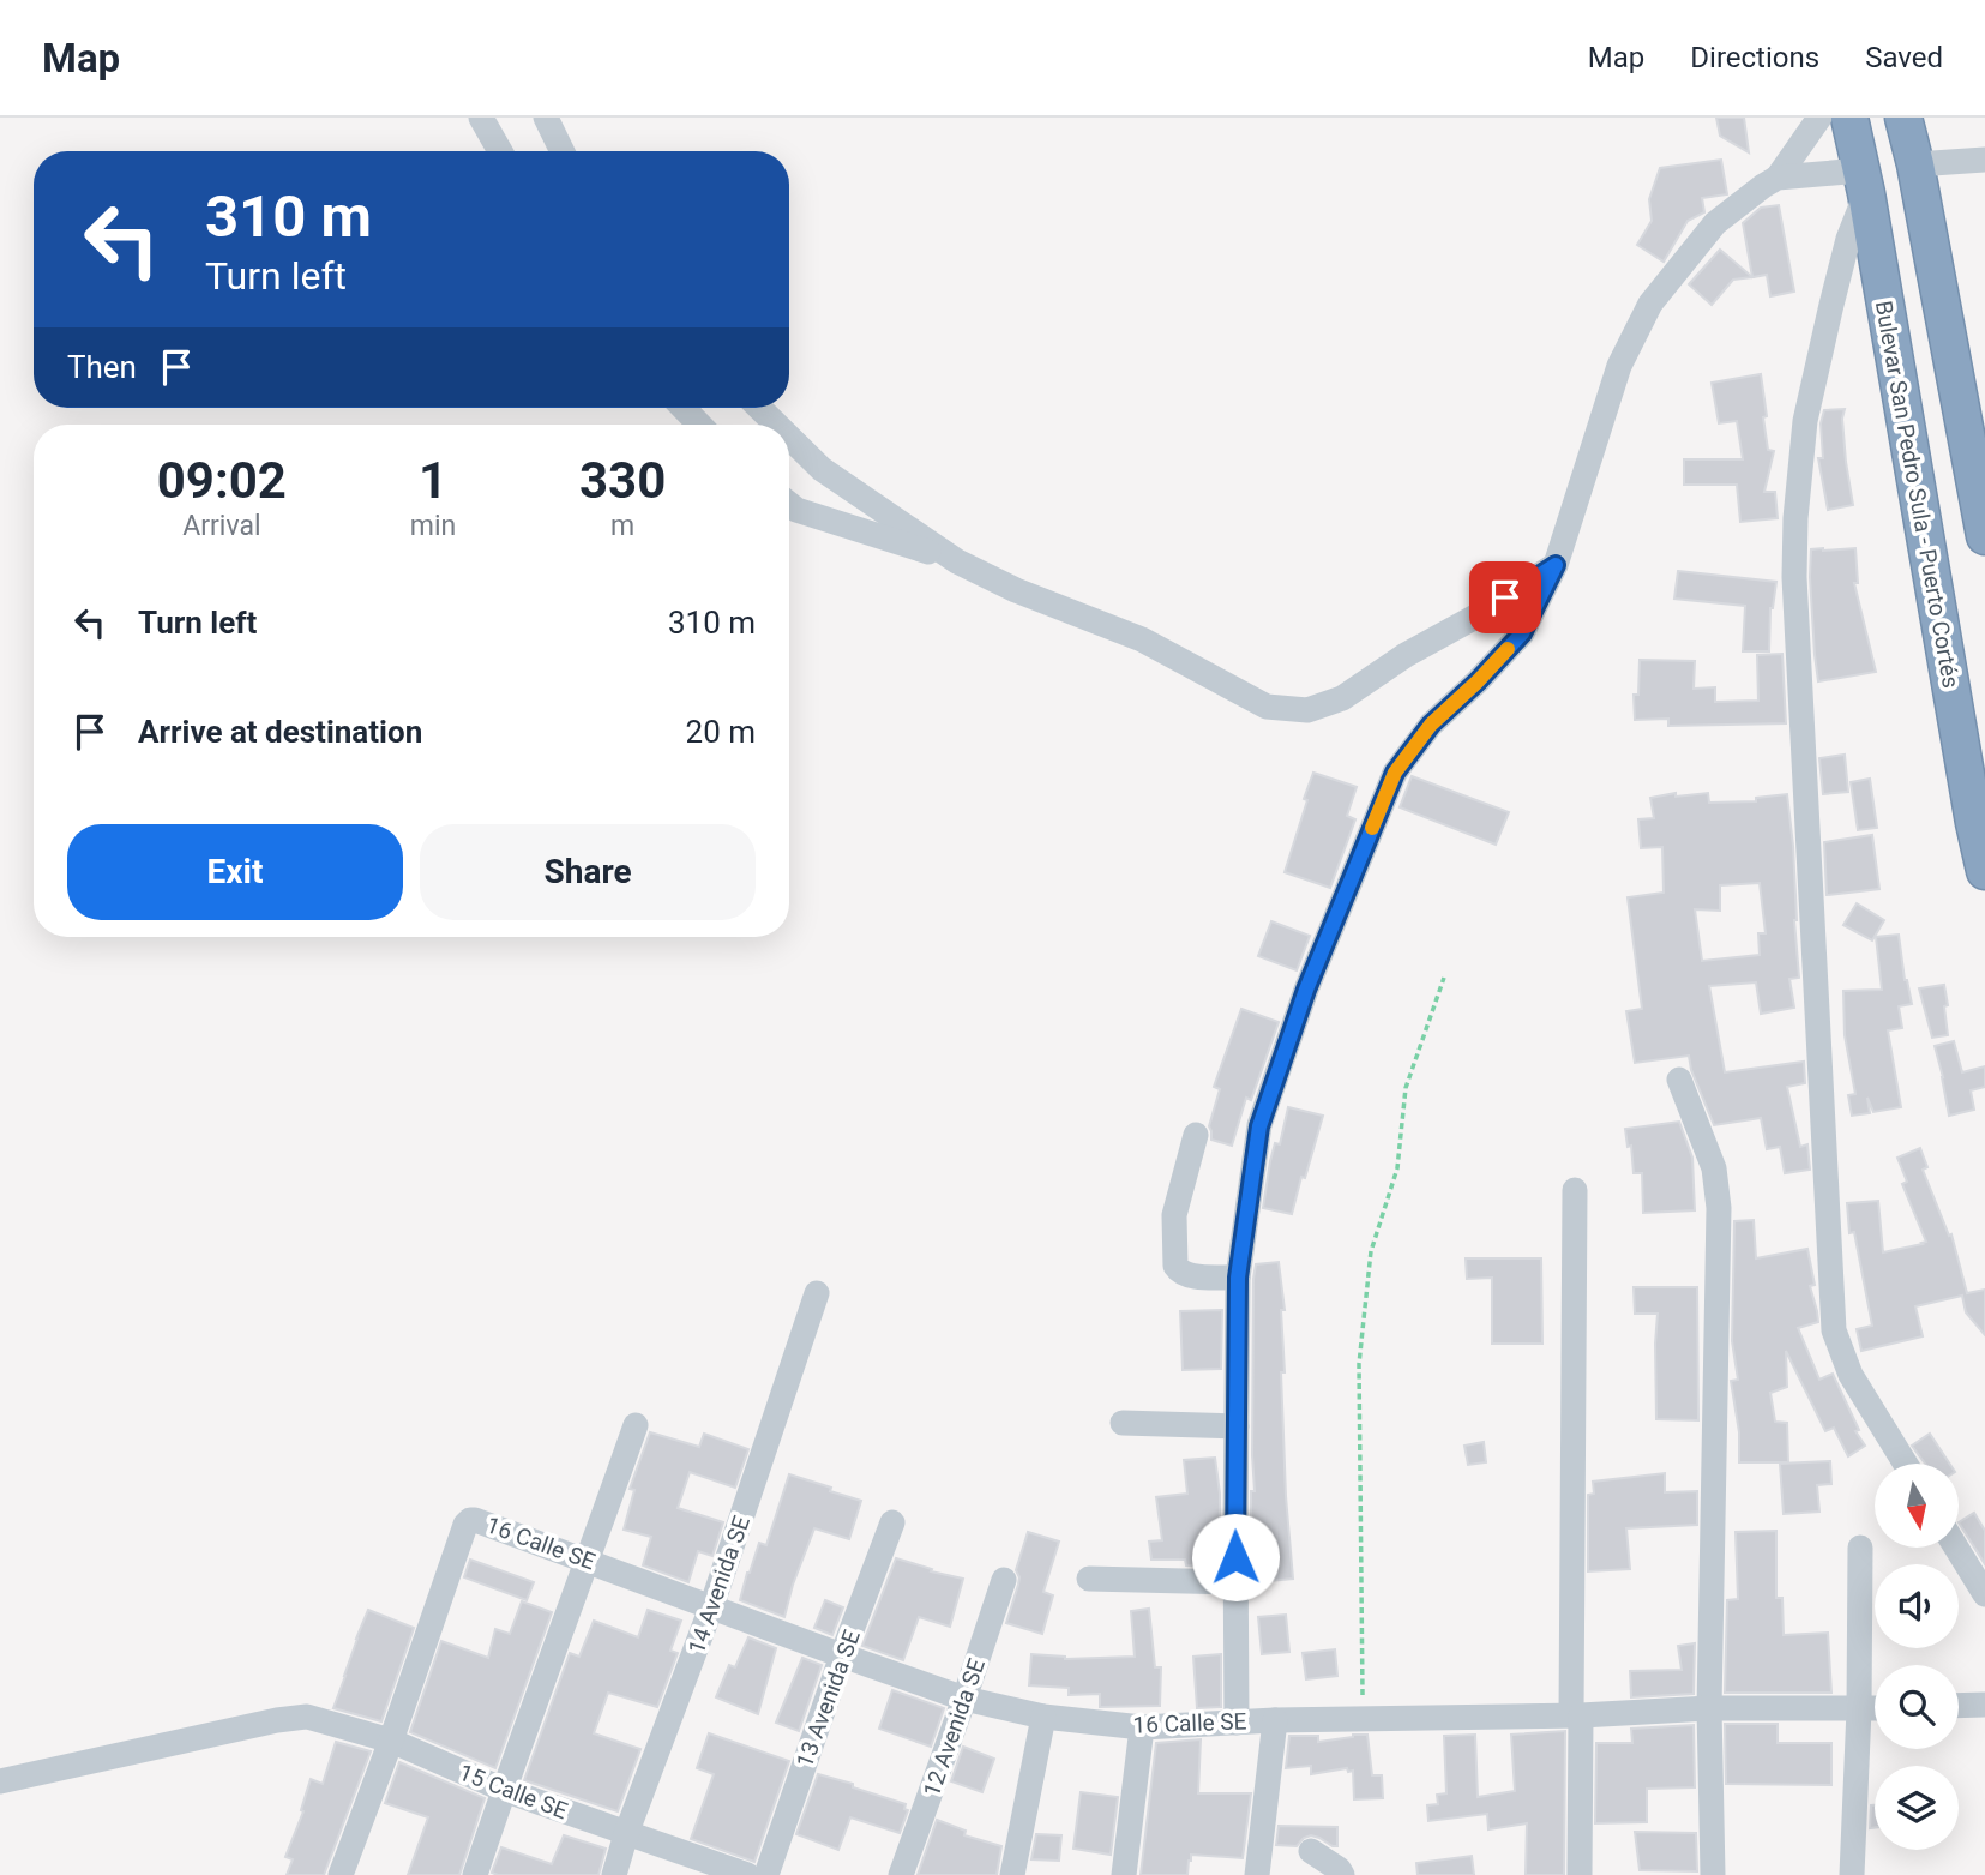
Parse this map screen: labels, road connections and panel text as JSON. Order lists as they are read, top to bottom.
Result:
{
  "streets": {
    "highway": ["Bulevar San Pedro Sula - Puerto Cortés"],
    "street": [
      "16 Calle SE",
      "14 Avenida SE",
      "13 Avenida SE",
      "12 Avenida SE",
      "15 Calle SE"
    ]
  },
  "crossings": [
    ["16 Calle SE", "14 Avenida SE"],
    ["16 Calle SE", "13 Avenida SE"],
    ["16 Calle SE", "12 Avenida SE"],
    ["16 Calle SE", "15 Calle SE"],
    ["14 Avenida SE", "15 Calle SE"]
  ],
  "north": "bottom",
  "page": {
    "header": "Map",
    "nav": ["Map", "Directions", "Saved"],
    "turn": ["310 m", "Turn left"],
    "then": "Then",
    "eta": [
      "09:02",
      "Arrival",
      "1",
      "min",
      "330",
      "m"
    ],
    "list": [
      {
        "name": "Turn left",
        "value": "310 m"
      },
      {
        "name": "Arrive at destination",
        "value": "20 m"
      }
    ],
    "buttons": ["Exit", "Share"]
  }
}
